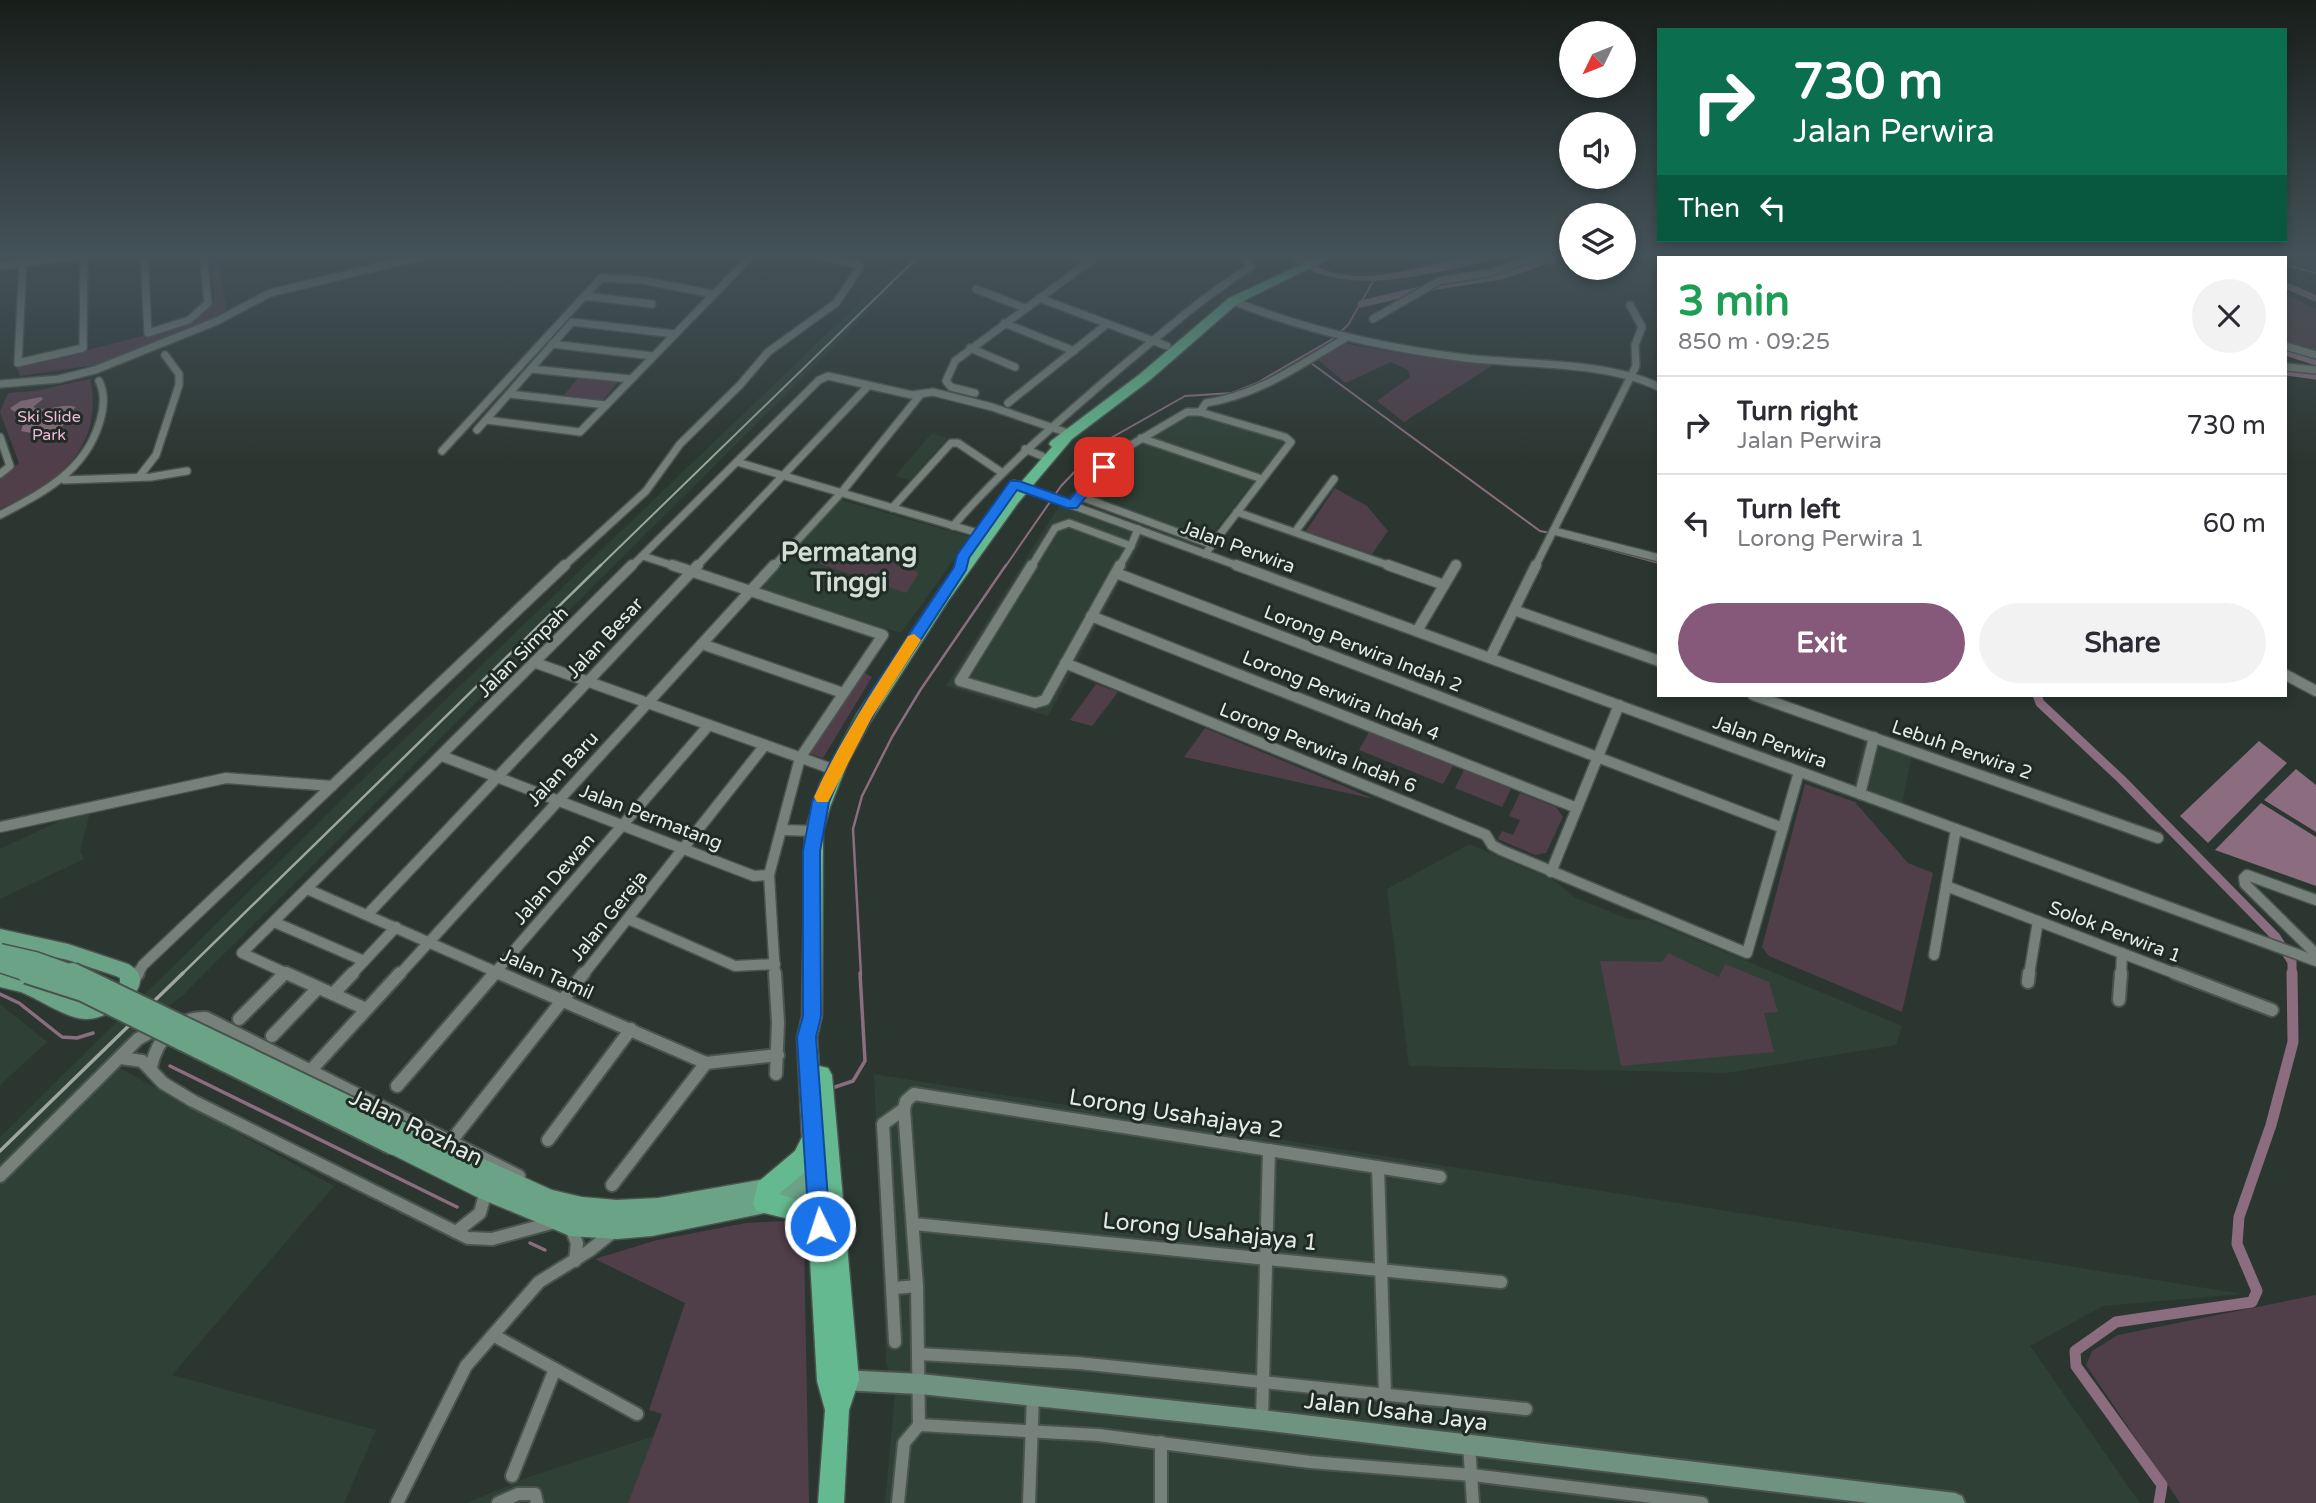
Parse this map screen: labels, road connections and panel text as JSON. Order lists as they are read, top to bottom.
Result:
{
  "streets": {
    "main road": ["Jalan Rozhan"],
    "street": [
      "Jalan Perwira",
      "Jalan Besar",
      "Lorong Perwira Indah 2",
      "Jalan Simpah",
      "Lorong Perwira Indah 4",
      "Lorong Perwira Indah 6",
      "Lebuh Perwira 2",
      "Jalan Baru",
      "Jalan Permatang",
      "Jalan Dewan",
      "Jalan Gereja",
      "Solok Perwira 1",
      "Jalan Tamil",
      "Lorong Usahajaya 2",
      "Lorong Usahajaya 1",
      "Jalan Usaha Jaya"
    ]
  },
  "crossings": [
    ["Jalan Besar", "Jalan Simpah"],
    ["Jalan Besar", "Jalan Permatang"],
    ["Jalan Besar", "Jalan Tamil"],
    ["Lorong Perwira Indah 2", "Lorong Perwira Indah 6"],
    ["Jalan Simpah", "Jalan Permatang"],
    ["Jalan Simpah", "Jalan Tamil"],
    ["Jalan Baru", "Jalan Permatang"],
    ["Jalan Baru", "Jalan Tamil"],
    ["Jalan Permatang", "Jalan Dewan"],
    ["Jalan Permatang", "Jalan Gereja"],
    ["Jalan Dewan", "Jalan Tamil"],
    ["Jalan Gereja", "Jalan Tamil"]
  ],
  "districts": ["Permatang Tinggi"],
  "parks": ["Ski Slide Park"],
  "north": "bottom left",
  "page": {
    "turn": ["730 m", "Jalan Perwira"],
    "then": "Then",
    "heading": ["3 min", "850 m · 09:25"],
    "list": [
      {
        "name": "Turn right",
        "note": "Jalan Perwira",
        "value": "730 m"
      },
      {
        "name": "Turn left",
        "note": "Lorong Perwira 1",
        "value": "60 m"
      }
    ],
    "buttons": ["Exit", "Share"]
  }
}
